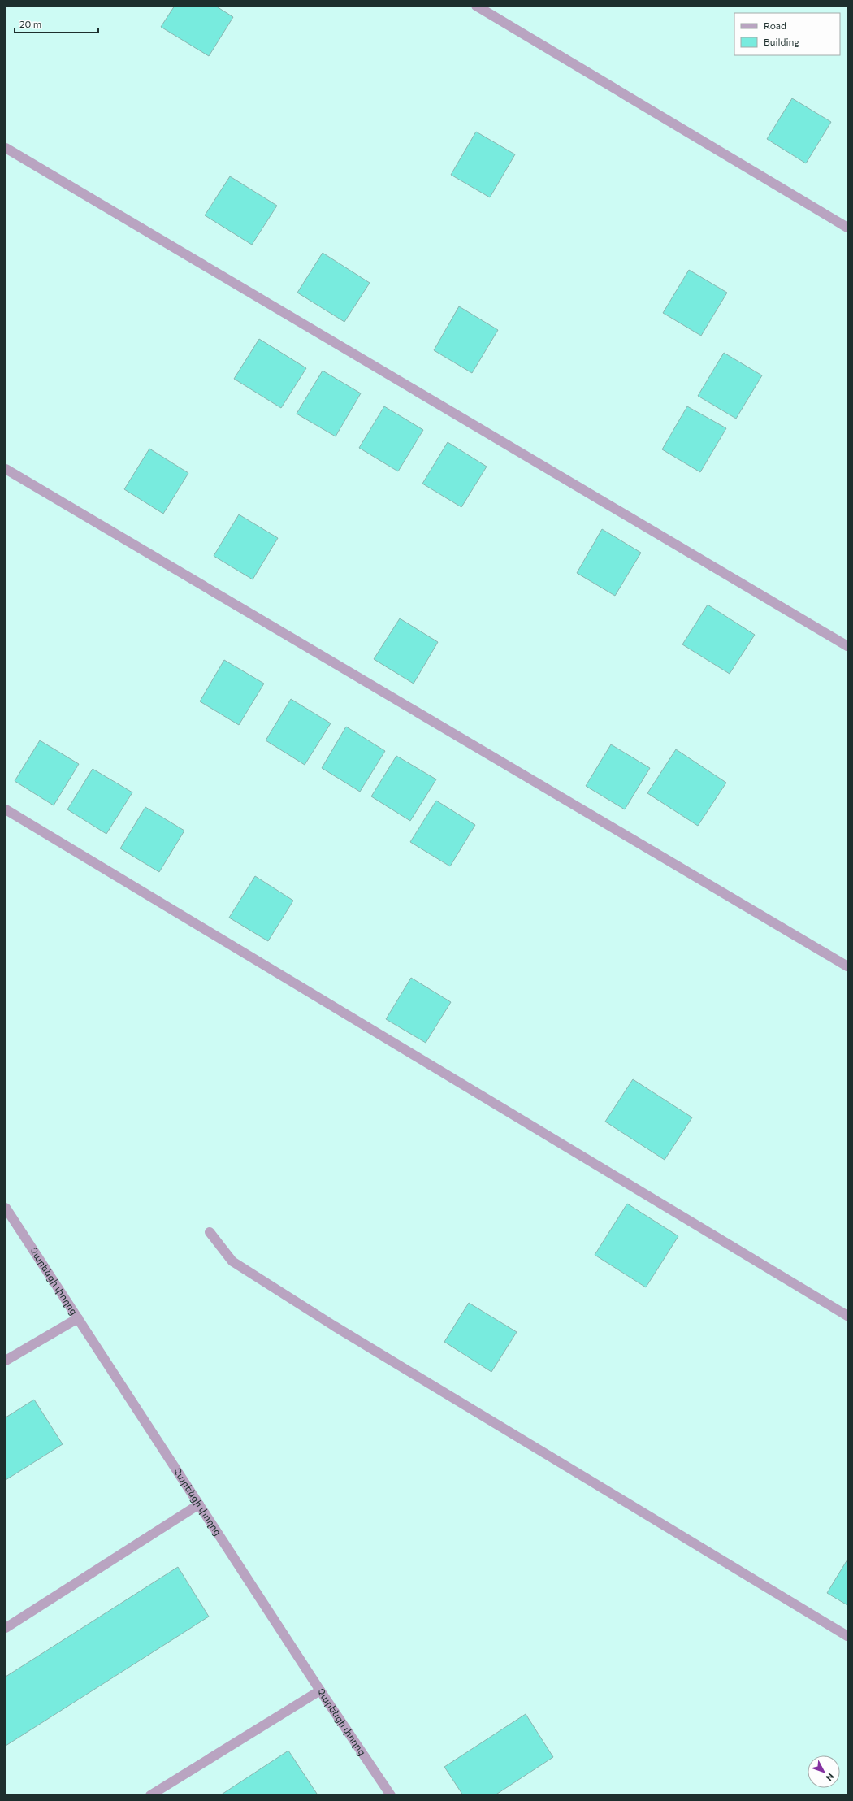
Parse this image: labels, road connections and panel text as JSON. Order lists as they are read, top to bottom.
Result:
{
  "streets": {
    "street": ["Չարենցի փողոց"]
  },
  "legend": ["Road", "Building"],
  "scale_bar": "20 m",
  "north": "bottom right"
}
